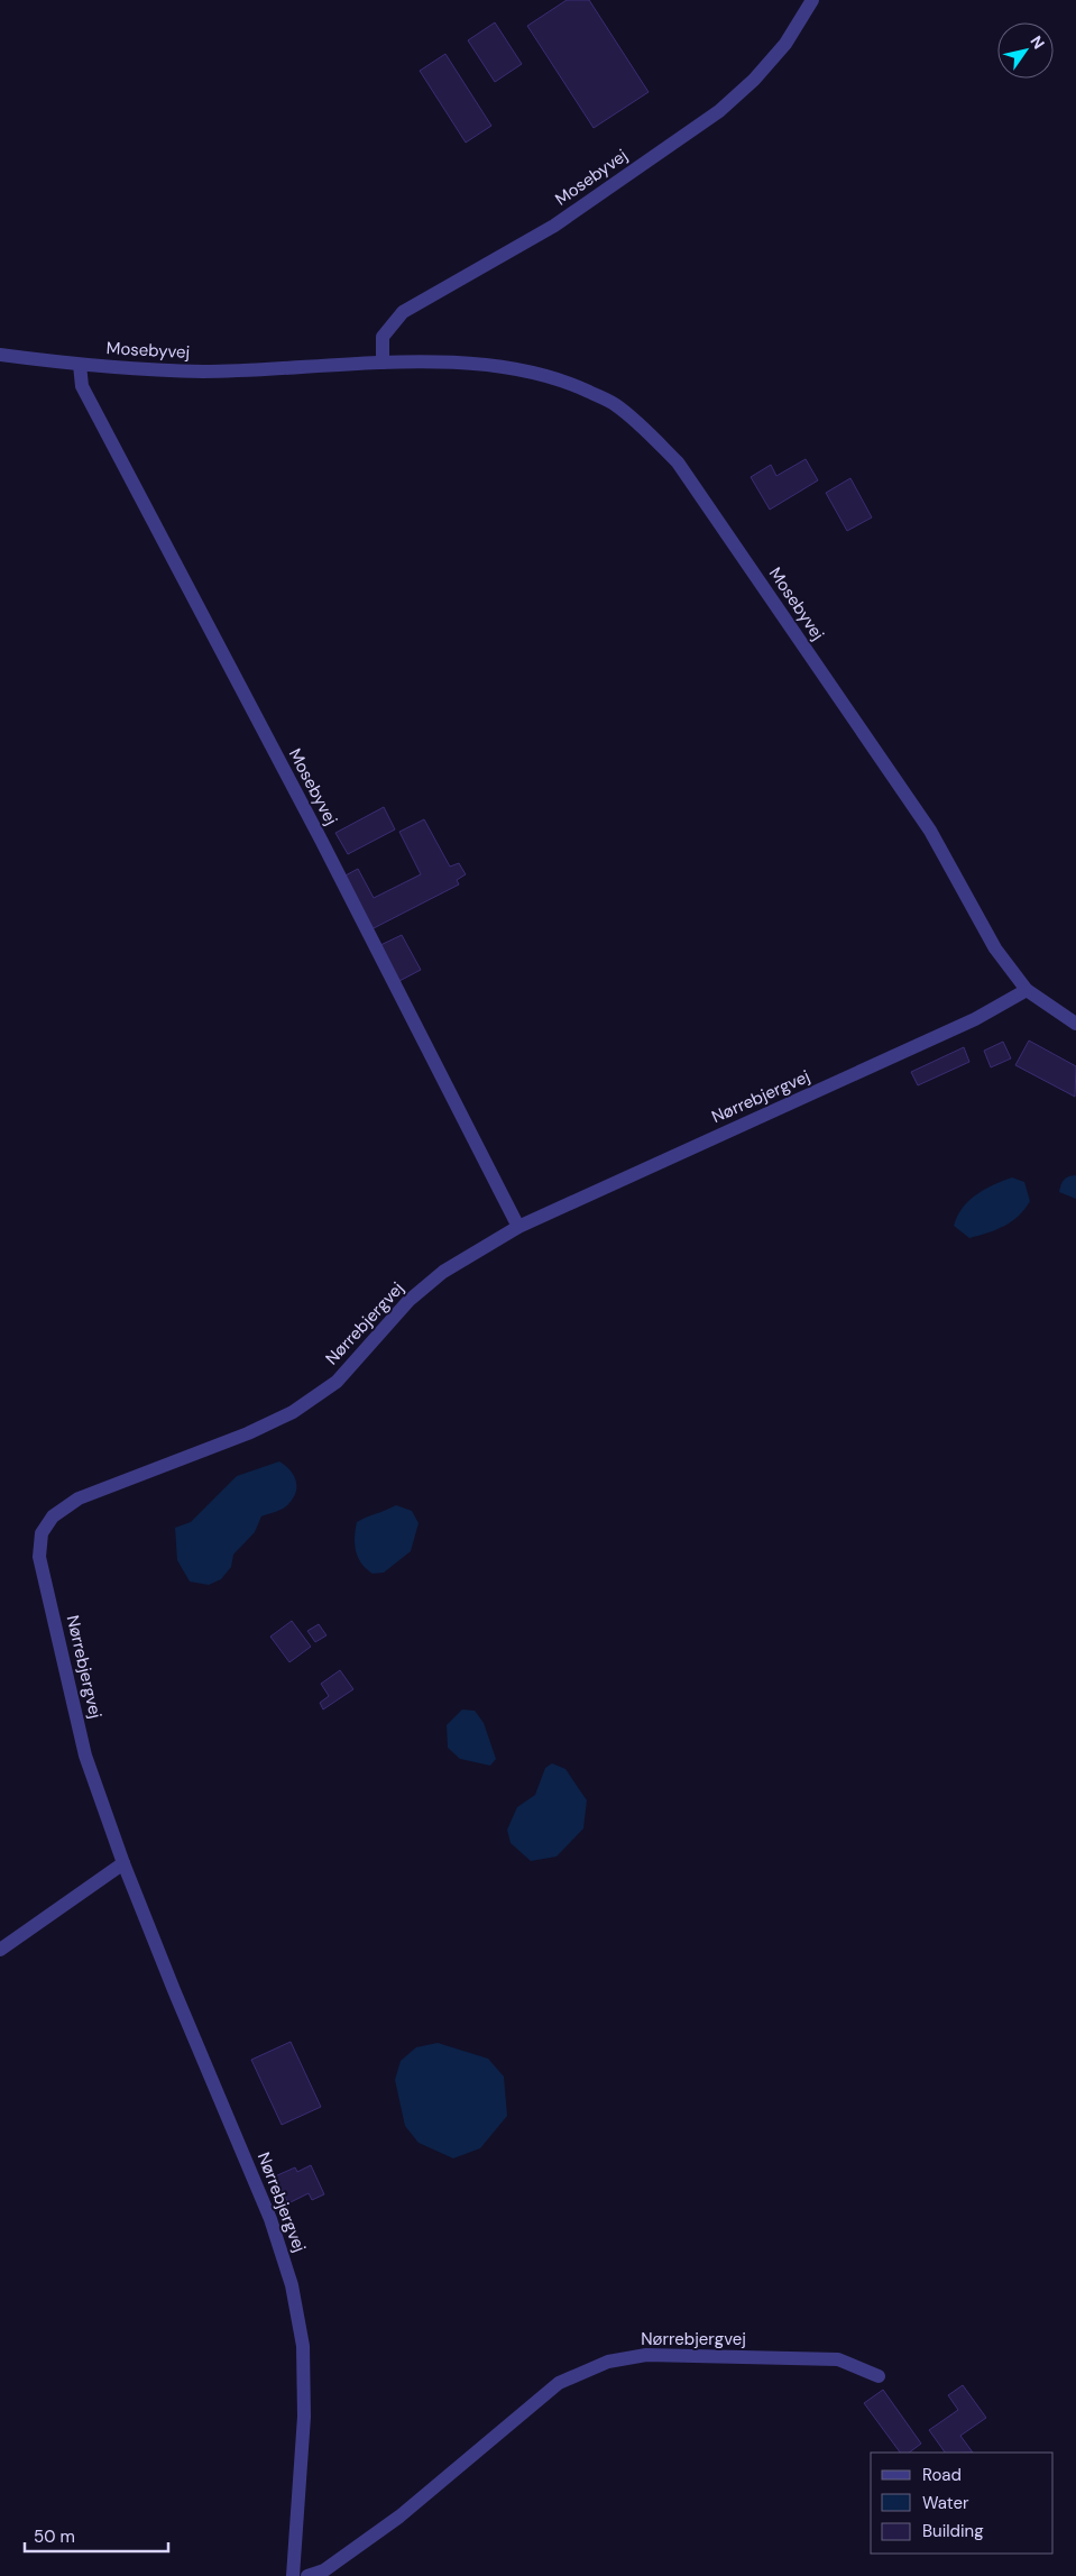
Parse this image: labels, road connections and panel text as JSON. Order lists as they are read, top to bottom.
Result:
{
  "streets": {
    "street": ["Mosebyvej", "Nørrebjergvej"]
  },
  "crossings": [
    ["Mosebyvej", "Nørrebjergvej"]
  ],
  "legend": ["Road", "Water", "Building"],
  "scale_bar": "50 m",
  "north": "top right"
}
